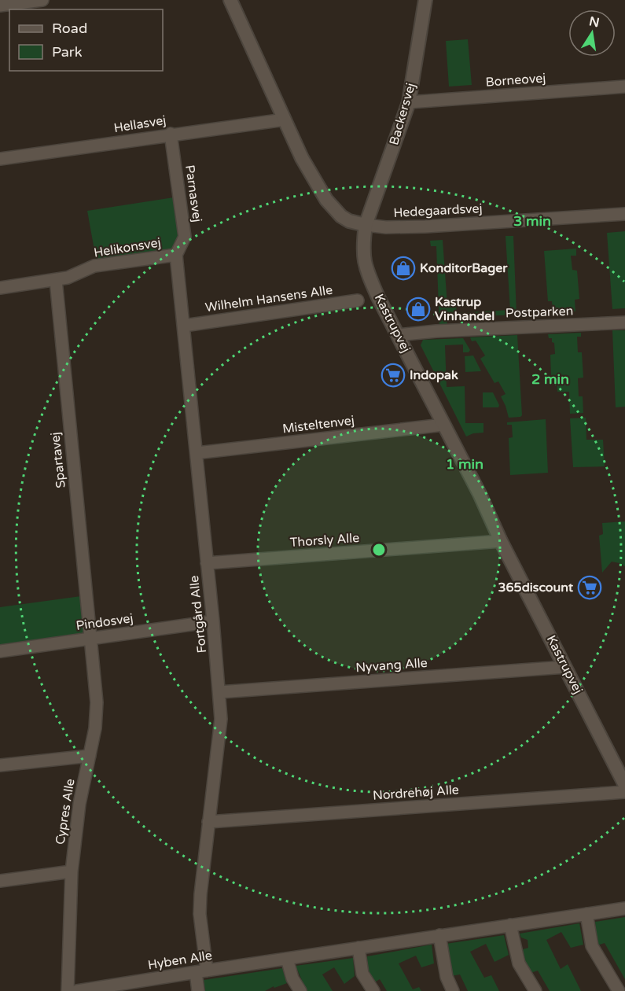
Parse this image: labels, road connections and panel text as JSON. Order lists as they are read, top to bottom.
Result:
{
  "streets": {
    "street": [
      "Borneovej",
      "Backersvej",
      "Hellasvej",
      "Parnasvej",
      "Hedegaardsvej",
      "Helikonsvej",
      "Wilhelm Hansens Alle",
      "Postparken",
      "Kastrupvej",
      "Misteltenvej",
      "Spartavej",
      "Thorsly Alle",
      "Fortgård Alle",
      "Pindosvej",
      "Nyvang Alle",
      "Nordrehøj Alle",
      "Cypres Alle",
      "Hyben Alle"
    ]
  },
  "crossings": [
    ["Borneovej", "Backersvej"],
    ["Backersvej", "Hedegaardsvej"],
    ["Backersvej", "Kastrupvej"],
    ["Hellasvej", "Parnasvej"],
    ["Parnasvej", "Helikonsvej"],
    ["Parnasvej", "Fortgård Alle"],
    ["Hedegaardsvej", "Kastrupvej"],
    ["Helikonsvej", "Spartavej"],
    ["Helikonsvej", "Fortgård Alle"],
    ["Wilhelm Hansens Alle", "Fortgård Alle"],
    ["Postparken", "Kastrupvej"],
    ["Kastrupvej", "Misteltenvej"],
    ["Kastrupvej", "Thorsly Alle"],
    ["Kastrupvej", "Nyvang Alle"],
    ["Misteltenvej", "Fortgård Alle"],
    ["Spartavej", "Pindosvej"],
    ["Spartavej", "Cypres Alle"],
    ["Thorsly Alle", "Fortgård Alle"],
    ["Fortgård Alle", "Pindosvej"],
    ["Fortgård Alle", "Nyvang Alle"],
    ["Fortgård Alle", "Nordrehøj Alle"],
    ["Fortgård Alle", "Hyben Alle"],
    ["Pindosvej", "Cypres Alle"]
  ],
  "places": {
    "shop": ["KonditorBager", "Kastrup Vinhandel"],
    "supermarket": ["Indopak", "365discount"]
  },
  "legend": ["Road", "Park"],
  "north": "top",
  "rings": ["3 min", "2 min", "1 min"]
}
